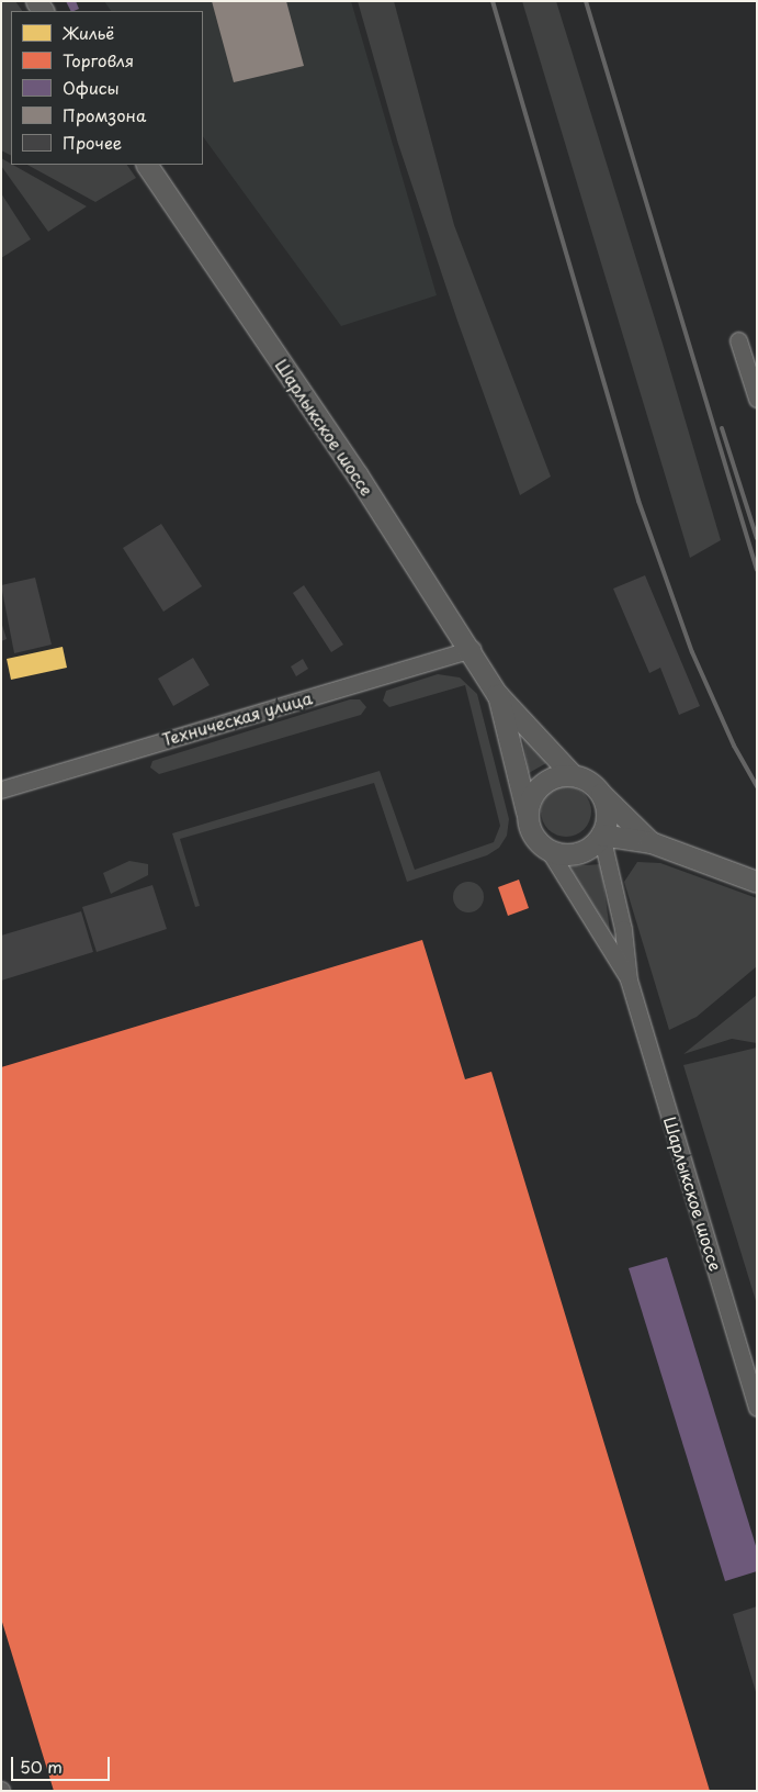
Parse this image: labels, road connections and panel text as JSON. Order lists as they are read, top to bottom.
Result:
{
  "streets": {
    "main road": ["Шарлыкское шоссе"],
    "street": ["Техническая улица"]
  },
  "crossings": [
    ["Шарлыкское шоссе", "Техническая улица"]
  ],
  "legend": [
    "Жильё",
    "Торговля",
    "Офисы",
    "Промзона",
    "Прочее"
  ],
  "scale_bar": "50 m"
}
